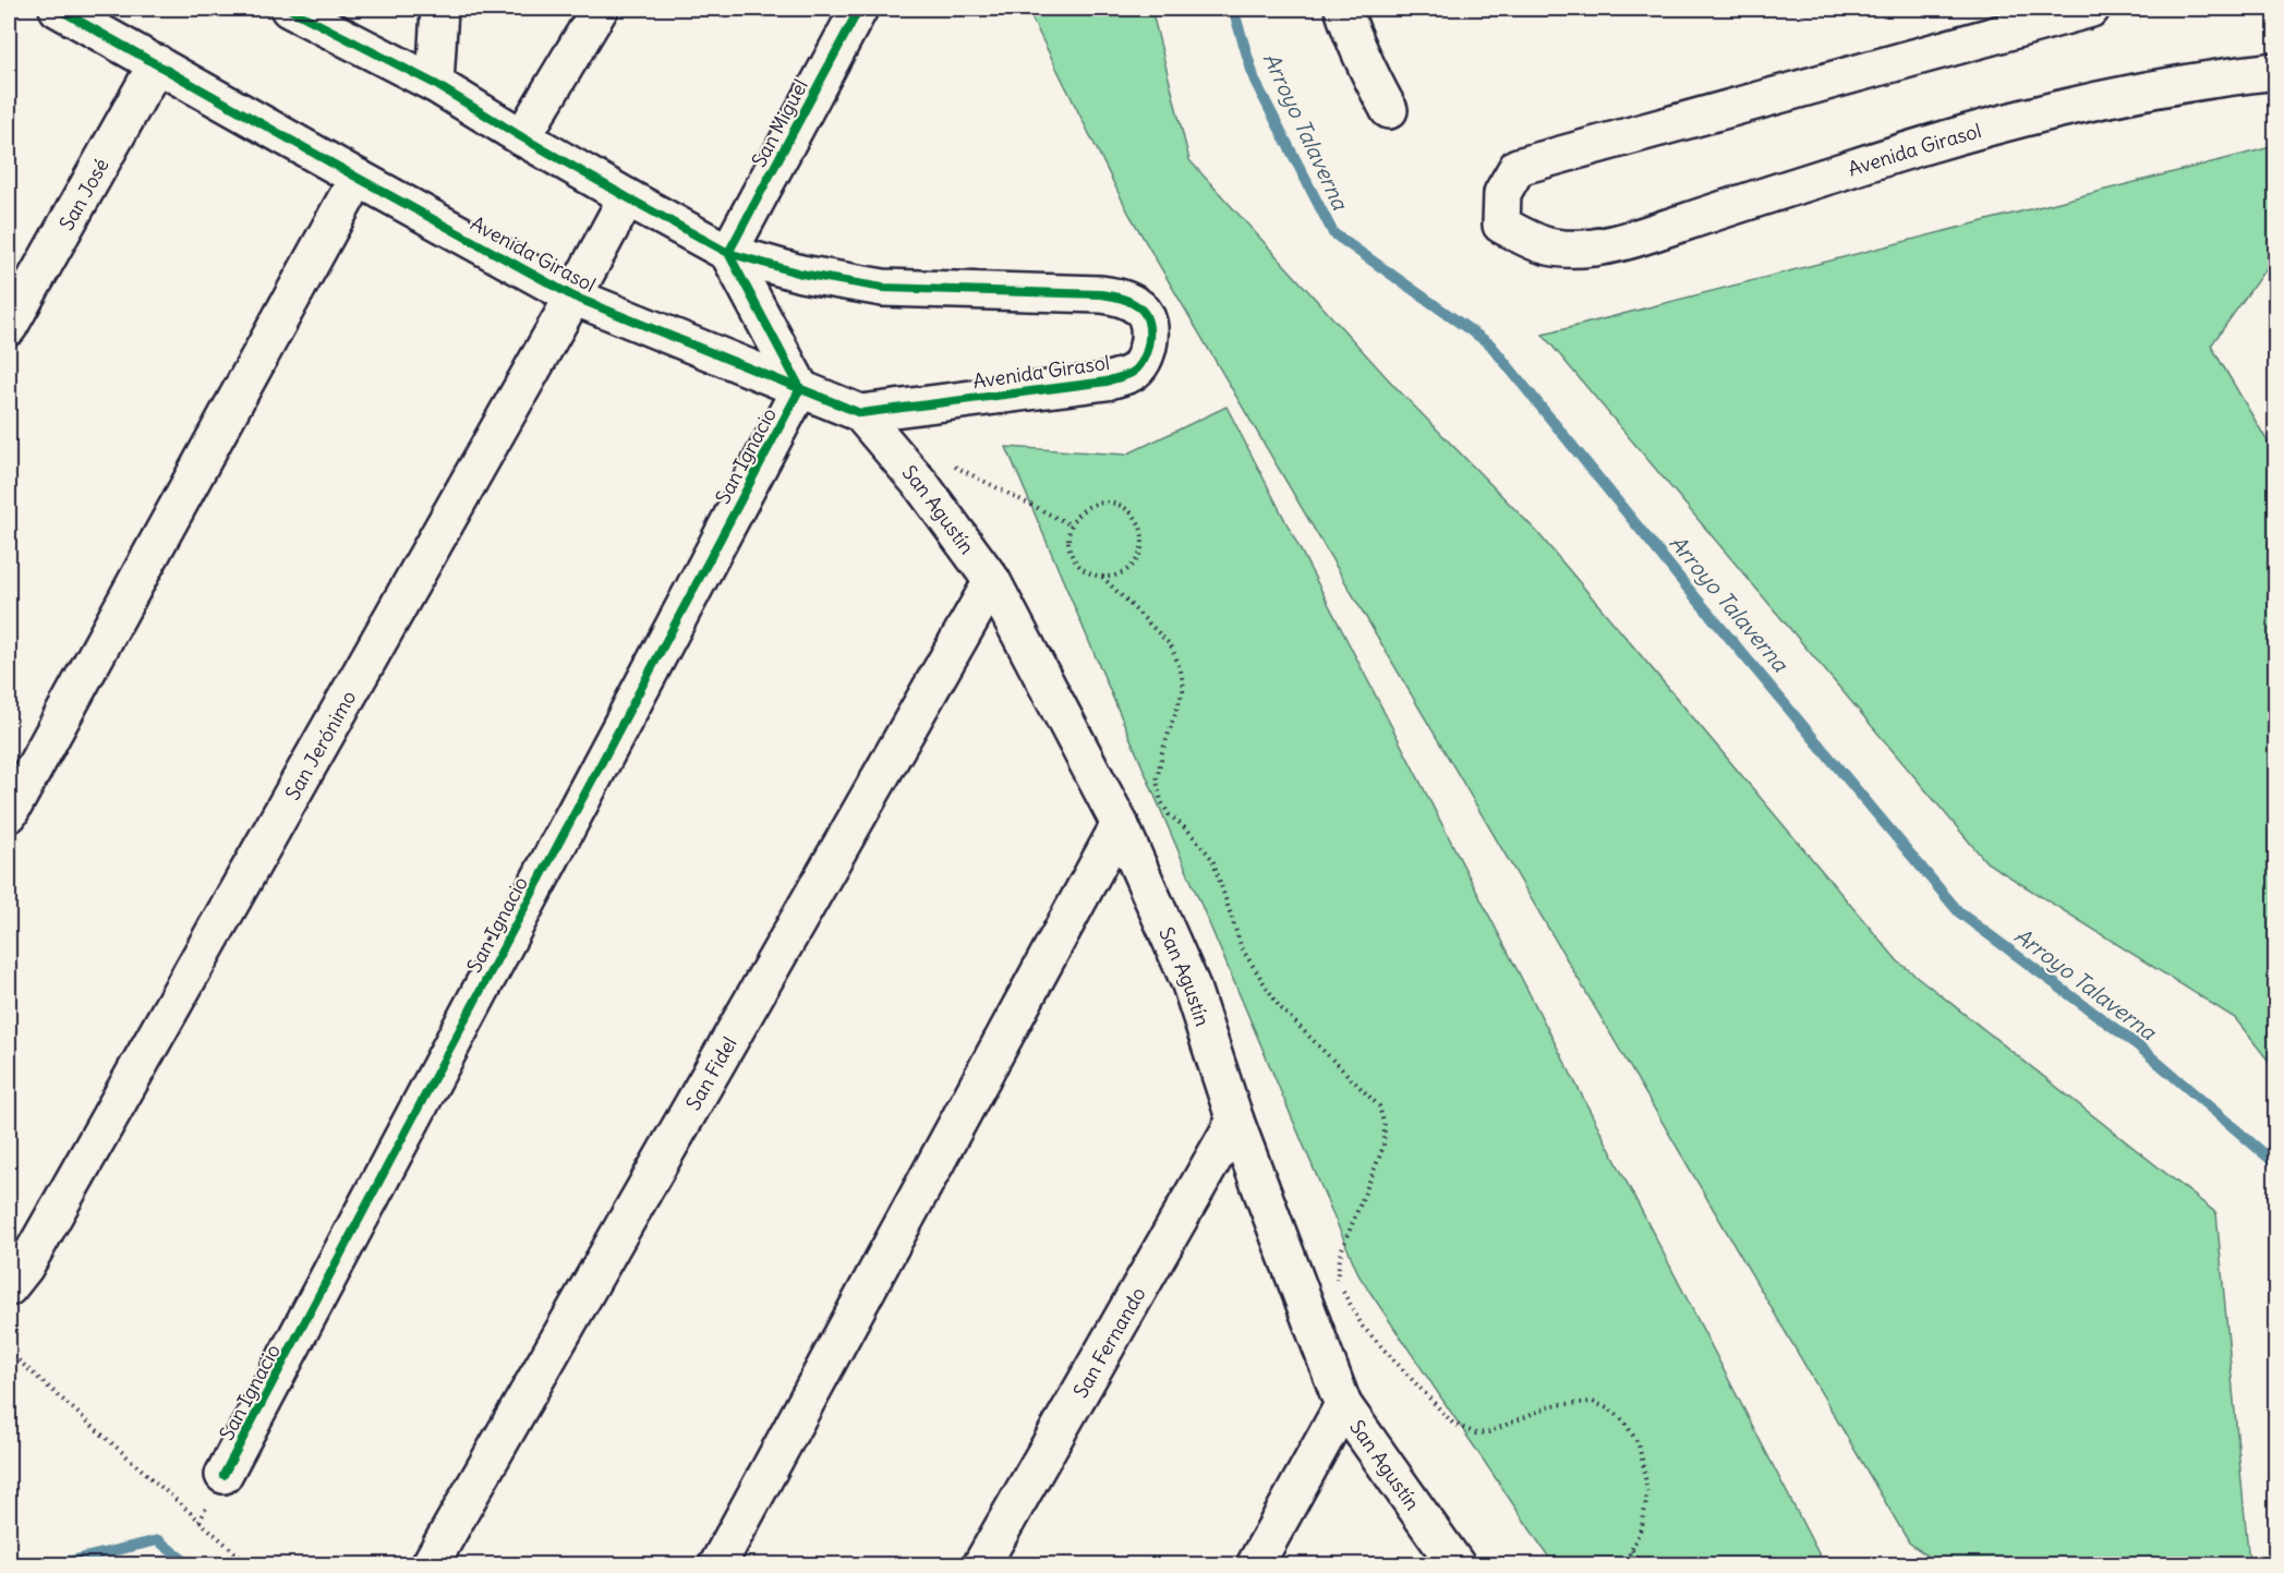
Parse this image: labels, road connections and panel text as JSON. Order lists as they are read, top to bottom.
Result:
{
  "streets": {
    "street": [
      "San Miguel",
      "Avenida Girasol",
      "San José",
      "San Ignacio",
      "San Agustín",
      "San Jerónimo",
      "San Fidel",
      "San Fernando"
    ]
  },
  "crossings": [
    ["San Miguel", "Avenida Girasol"],
    ["Avenida Girasol", "San José"],
    ["Avenida Girasol", "San Ignacio"],
    ["Avenida Girasol", "San Agustín"],
    ["Avenida Girasol", "San Jerónimo"],
    ["San Agustín", "San Fidel"],
    ["San Agustín", "San Fernando"]
  ],
  "water": ["Arroyo Talaverna"]
}
